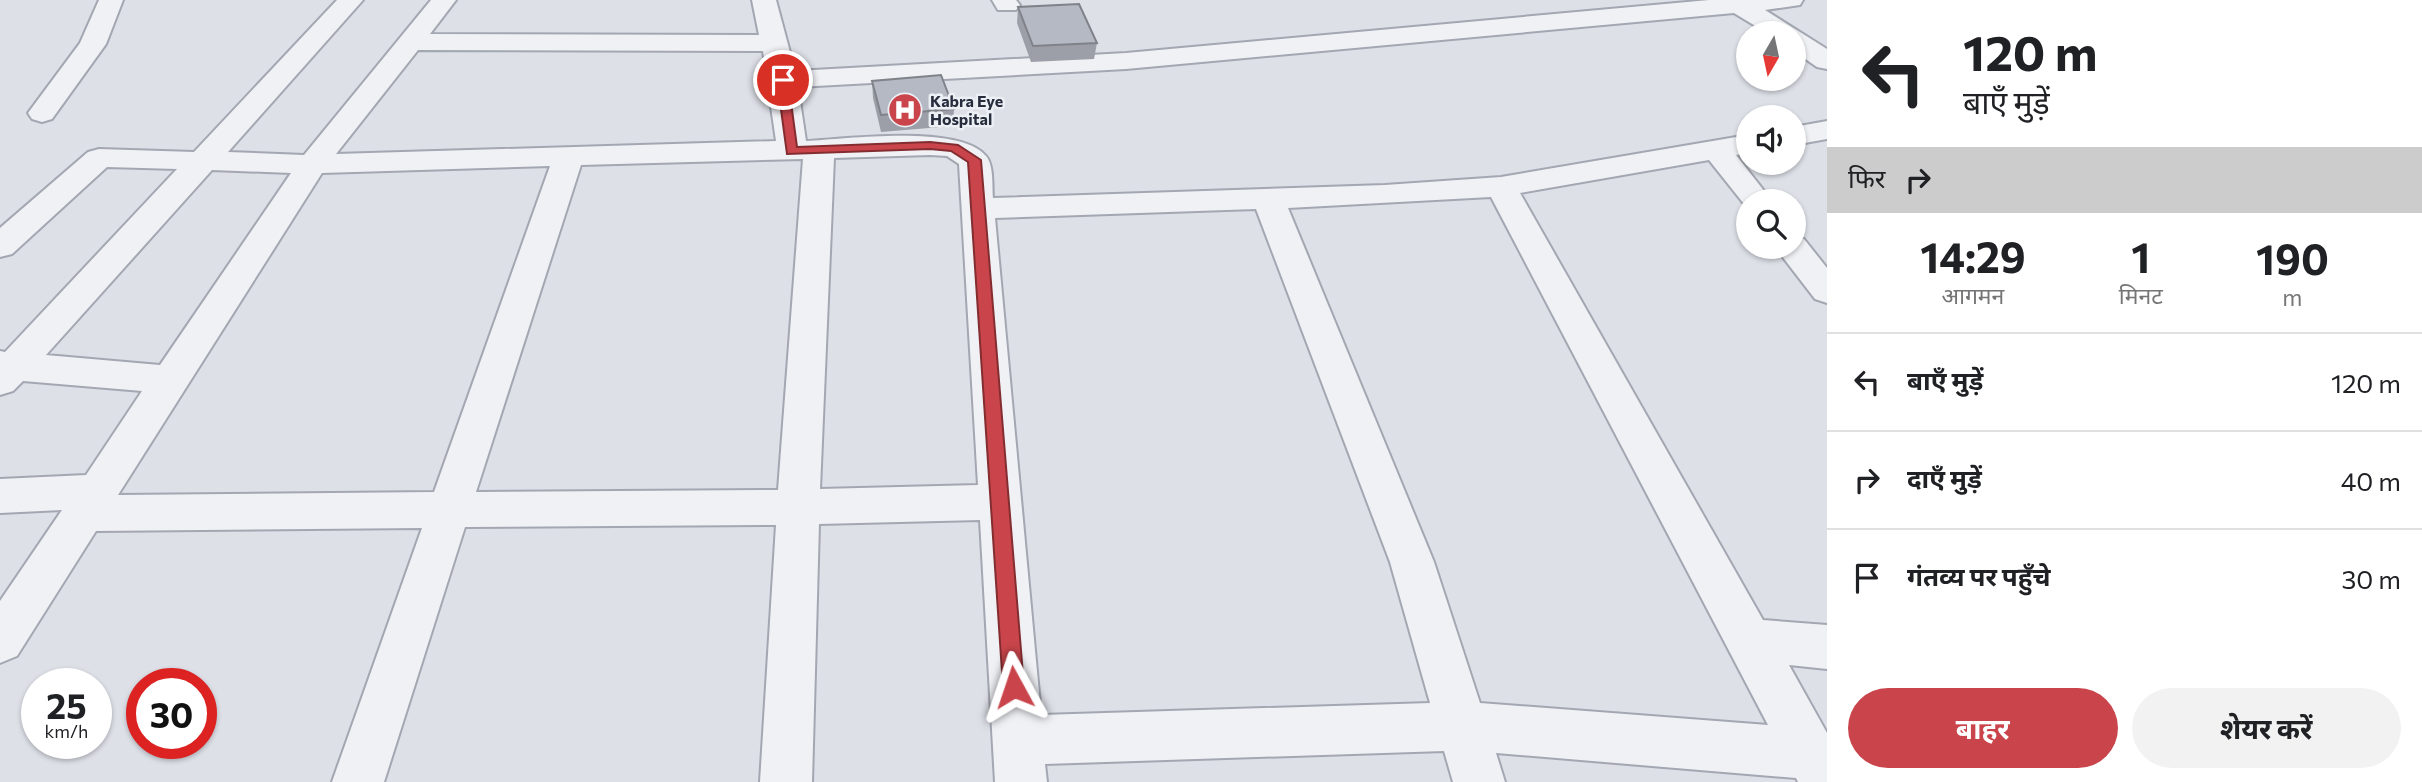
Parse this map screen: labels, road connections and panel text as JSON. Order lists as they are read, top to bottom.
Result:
{
  "places": {
    "hospital": ["Kabra Eye Hospital"]
  },
  "north": "bottom",
  "page": {
    "turn": ["120 m", "बाएँ मुड़ें"],
    "then": "फिर",
    "eta": [
      "14:29",
      "आगमन",
      "1",
      "मिनट",
      "190",
      "m"
    ],
    "list": [
      {
        "name": "बाएँ मुड़ें",
        "value": "120 m"
      },
      {
        "name": "दाएँ मुड़ें",
        "value": "40 m"
      },
      {
        "name": "गंतव्य पर पहुँचे",
        "value": "30 m"
      }
    ],
    "speed": "25 km/h",
    "limit": "30",
    "buttons": ["बाहर", "शेयर करें"]
  }
}
